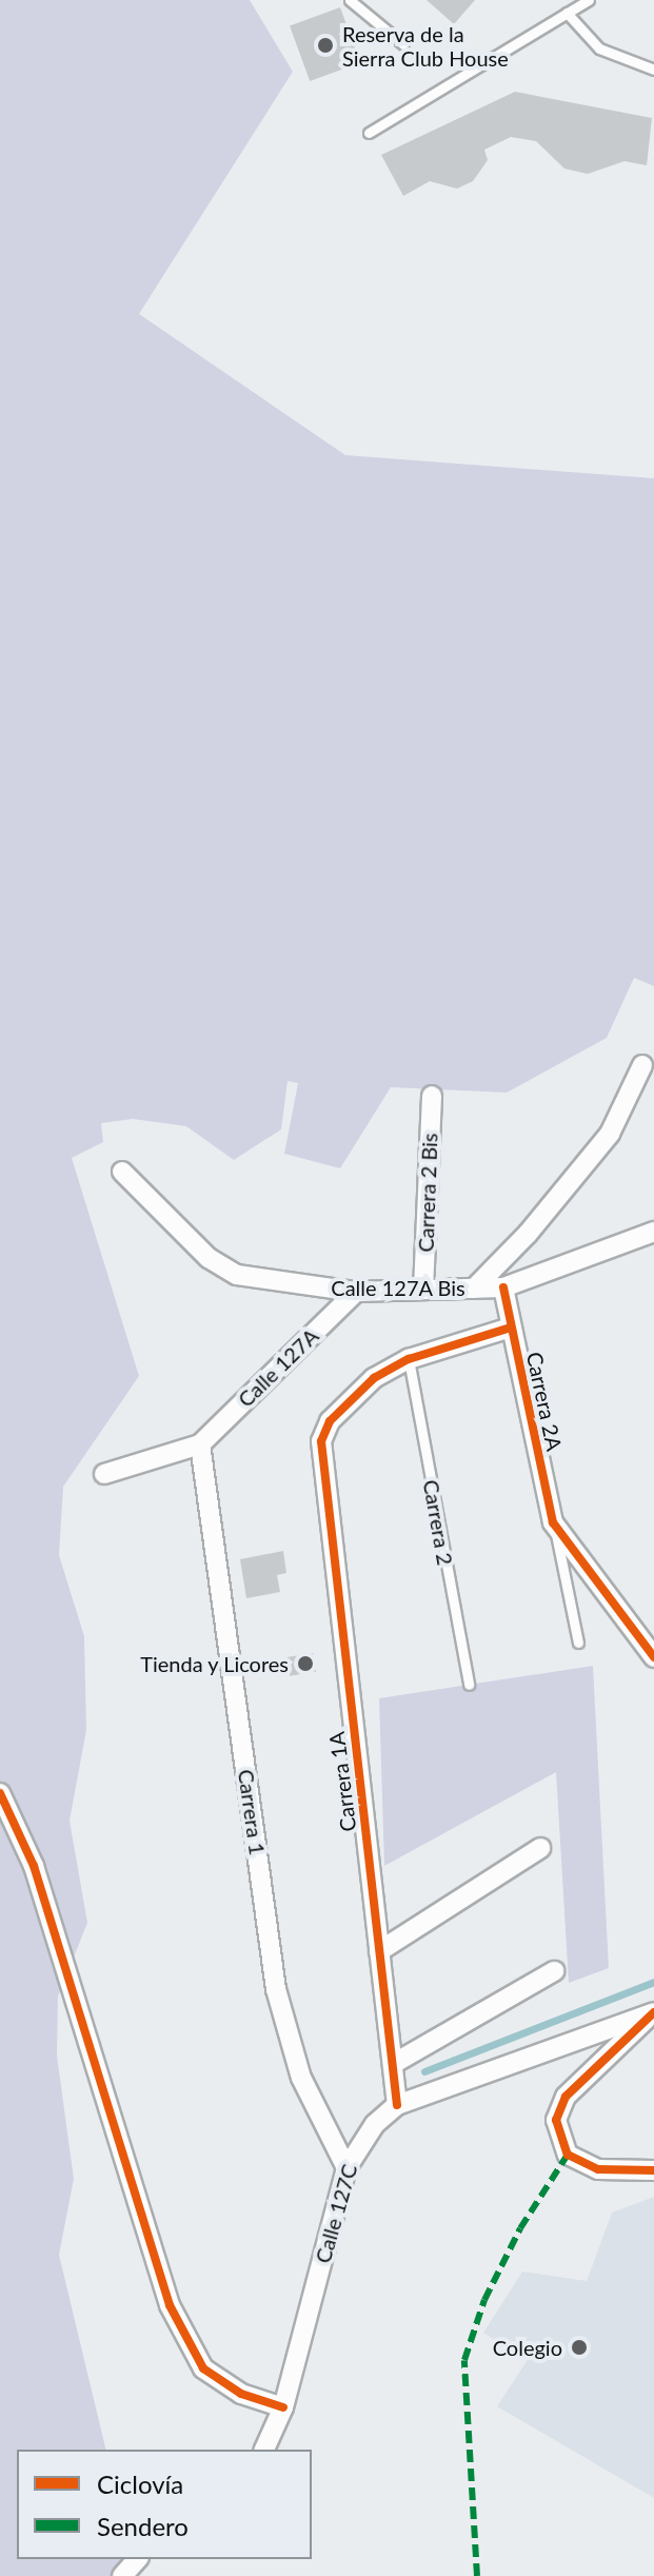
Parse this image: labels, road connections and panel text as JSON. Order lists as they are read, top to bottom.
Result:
{
  "streets": {
    "street": [
      "Carrera 2 Bis",
      "Calle 127A Bis",
      "Calle 127A",
      "Carrera 2A",
      "Carrera 1A",
      "Carrera 1",
      "Calle 127C"
    ],
    "lane": ["Carrera 2"]
  },
  "crossings": [
    ["Carrera 2 Bis", "Calle 127A Bis"],
    ["Calle 127A Bis", "Calle 127A"],
    ["Calle 127A Bis", "Carrera 2A"],
    ["Calle 127A", "Carrera 1"],
    ["Carrera 2", "Carrera 1A"],
    ["Carrera 1A", "Calle 127C"],
    ["Carrera 1", "Calle 127C"]
  ],
  "places": ["Reserva de la Sierra Club House", "Tienda y Licores", "Colegio"],
  "legend": ["Ciclovía", "Sendero"]
}
